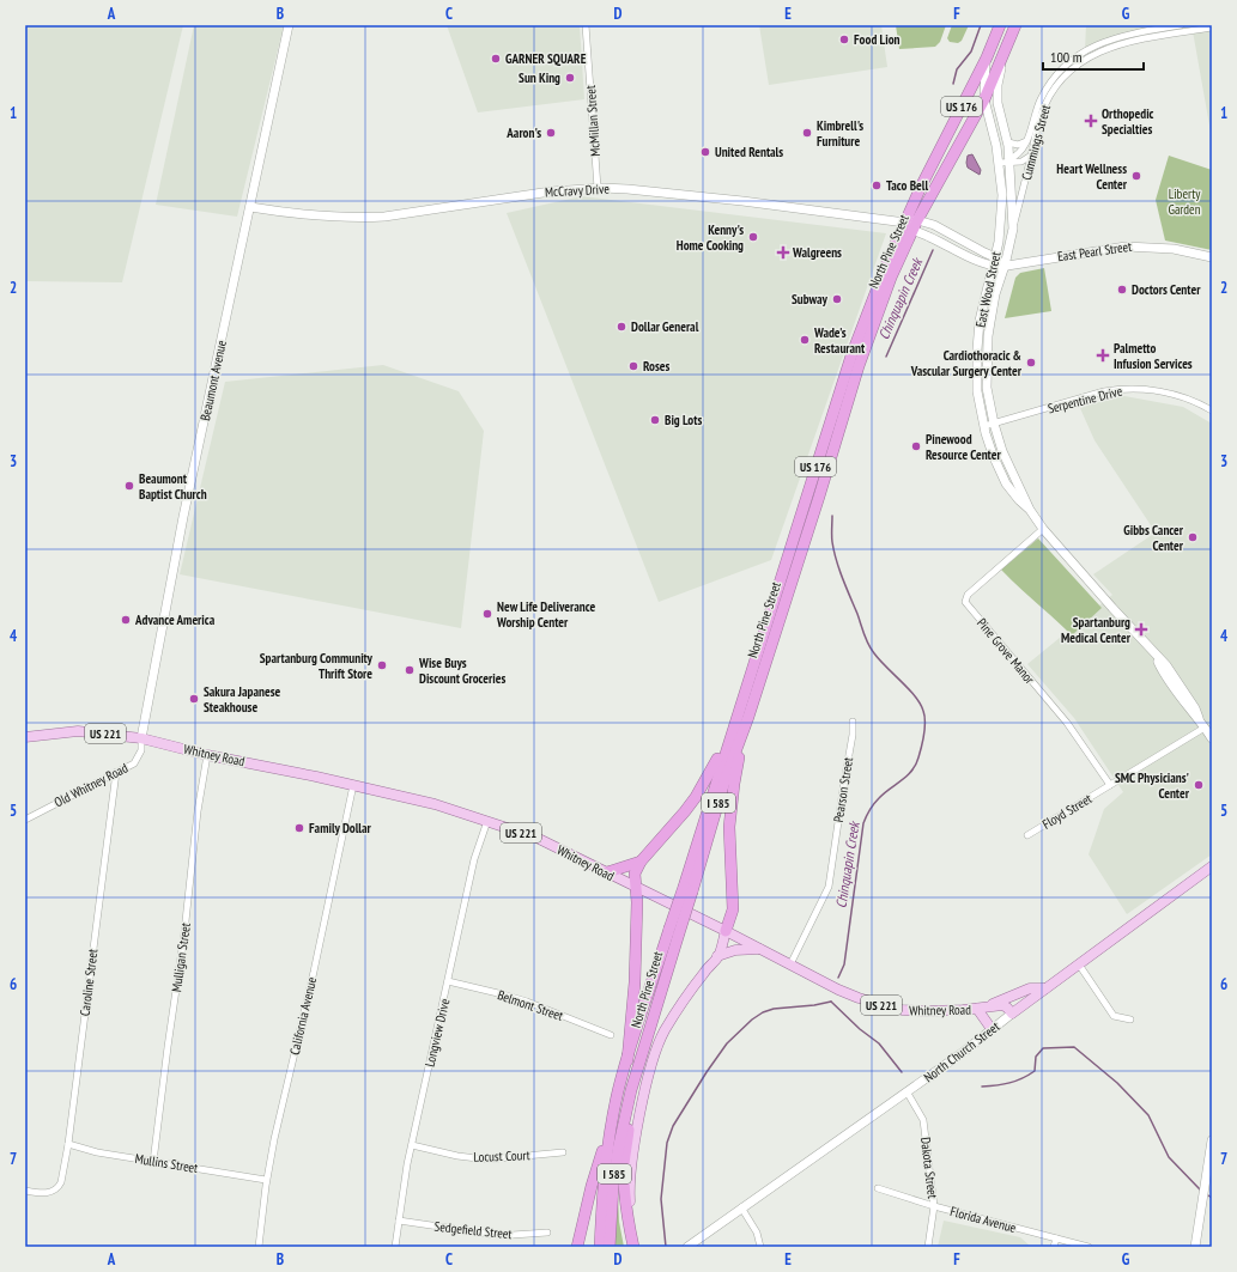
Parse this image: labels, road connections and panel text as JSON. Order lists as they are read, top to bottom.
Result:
{
  "streets": {
    "highway": ["US 176", "North Pine Street", "I 585"],
    "main road": ["US 221", "Whitney Road", "North Church Street"],
    "street": [
      "McMillan Street",
      "Cummings Street",
      "McCravy Drive",
      "East Pearl Street",
      "East Wood Street",
      "Beaumont Avenue",
      "Serpentine Drive",
      "Pine Grove Manor",
      "Old Whitney Road",
      "Pearson Street",
      "Floyd Street",
      "Mulligan Street",
      "Caroline Street",
      "Belmont Street",
      "California Avenue",
      "Longview Drive",
      "Locust Court",
      "Mullins Street",
      "Dakota Street",
      "Florida Avenue",
      "Sedgefield Street"
    ]
  },
  "crossings": [
    ["McMillan Street", "McCravy Drive"],
    ["Cummings Street", "East Wood Street"],
    ["McCravy Drive", "North Pine Street"],
    ["McCravy Drive", "East Pearl Street"],
    ["McCravy Drive", "Beaumont Avenue"],
    ["North Pine Street", "East Pearl Street"],
    ["North Pine Street", "East Wood Street"],
    ["East Pearl Street", "East Wood Street"],
    ["East Wood Street", "Serpentine Drive"],
    ["East Wood Street", "Pine Grove Manor"],
    ["East Wood Street", "Floyd Street"],
    ["Beaumont Avenue", "US 221"],
    ["Beaumont Avenue", "Whitney Road"],
    ["Beaumont Avenue", "Old Whitney Road"],
    ["Pine Grove Manor", "Floyd Street"],
    ["US 221", "Whitney Road"],
    ["US 221", "Old Whitney Road"],
    ["Whitney Road", "Old Whitney Road"],
    ["Whitney Road", "Pearson Street"],
    ["Whitney Road", "Mulligan Street"],
    ["Whitney Road", "California Avenue"],
    ["Whitney Road", "Longview Drive"],
    ["Whitney Road", "North Church Street"],
    ["Old Whitney Road", "Caroline Street"],
    ["Mulligan Street", "Mullins Street"],
    ["Caroline Street", "Mullins Street"],
    ["Belmont Street", "Longview Drive"],
    ["California Avenue", "Mullins Street"],
    ["Longview Drive", "Locust Court"],
    ["Longview Drive", "Sedgefield Street"],
    ["North Church Street", "Dakota Street"],
    ["Dakota Street", "Florida Avenue"]
  ],
  "water": ["Chinquapin Creek"],
  "parks": ["Liberty Garden"],
  "places": {
    "other": [
      "Food Lion",
      "GARNER SQUARE",
      "Sun King",
      "Aaron's",
      "Kimbrell's Furniture",
      "United Rentals",
      "Heart Wellness Center",
      "Taco Bell",
      "Kenny's Home Cooking",
      "Doctors Center",
      "Subway",
      "Dollar General",
      "Wade's Restaurant",
      "Cardiothoracic & Vascular Surgery Center",
      "Roses",
      "Big Lots",
      "Pinewood Resource Center",
      "Beaumont Baptist Church",
      "Gibbs Cancer Center",
      "New Life Deliverance Worship Center",
      "Advance America",
      "Spartanburg Community Thrift Store",
      "Wise Buys Discount Groceries",
      "Sakura Japanese Steakhouse",
      "SMC Physicians' Center",
      "Family Dollar"
    ],
    "health": [
      "Orthopedic Specialties",
      "Walgreens",
      "Palmetto Infusion Services",
      "Spartanburg Medical Center"
    ]
  },
  "scale_bar": "100 m",
  "grid": {
    "columns": [
      "A",
      "B",
      "C",
      "D",
      "E",
      "F",
      "G"
    ],
    "rows": [
      "1",
      "2",
      "3",
      "4",
      "5",
      "6",
      "7"
    ]
  }
}
